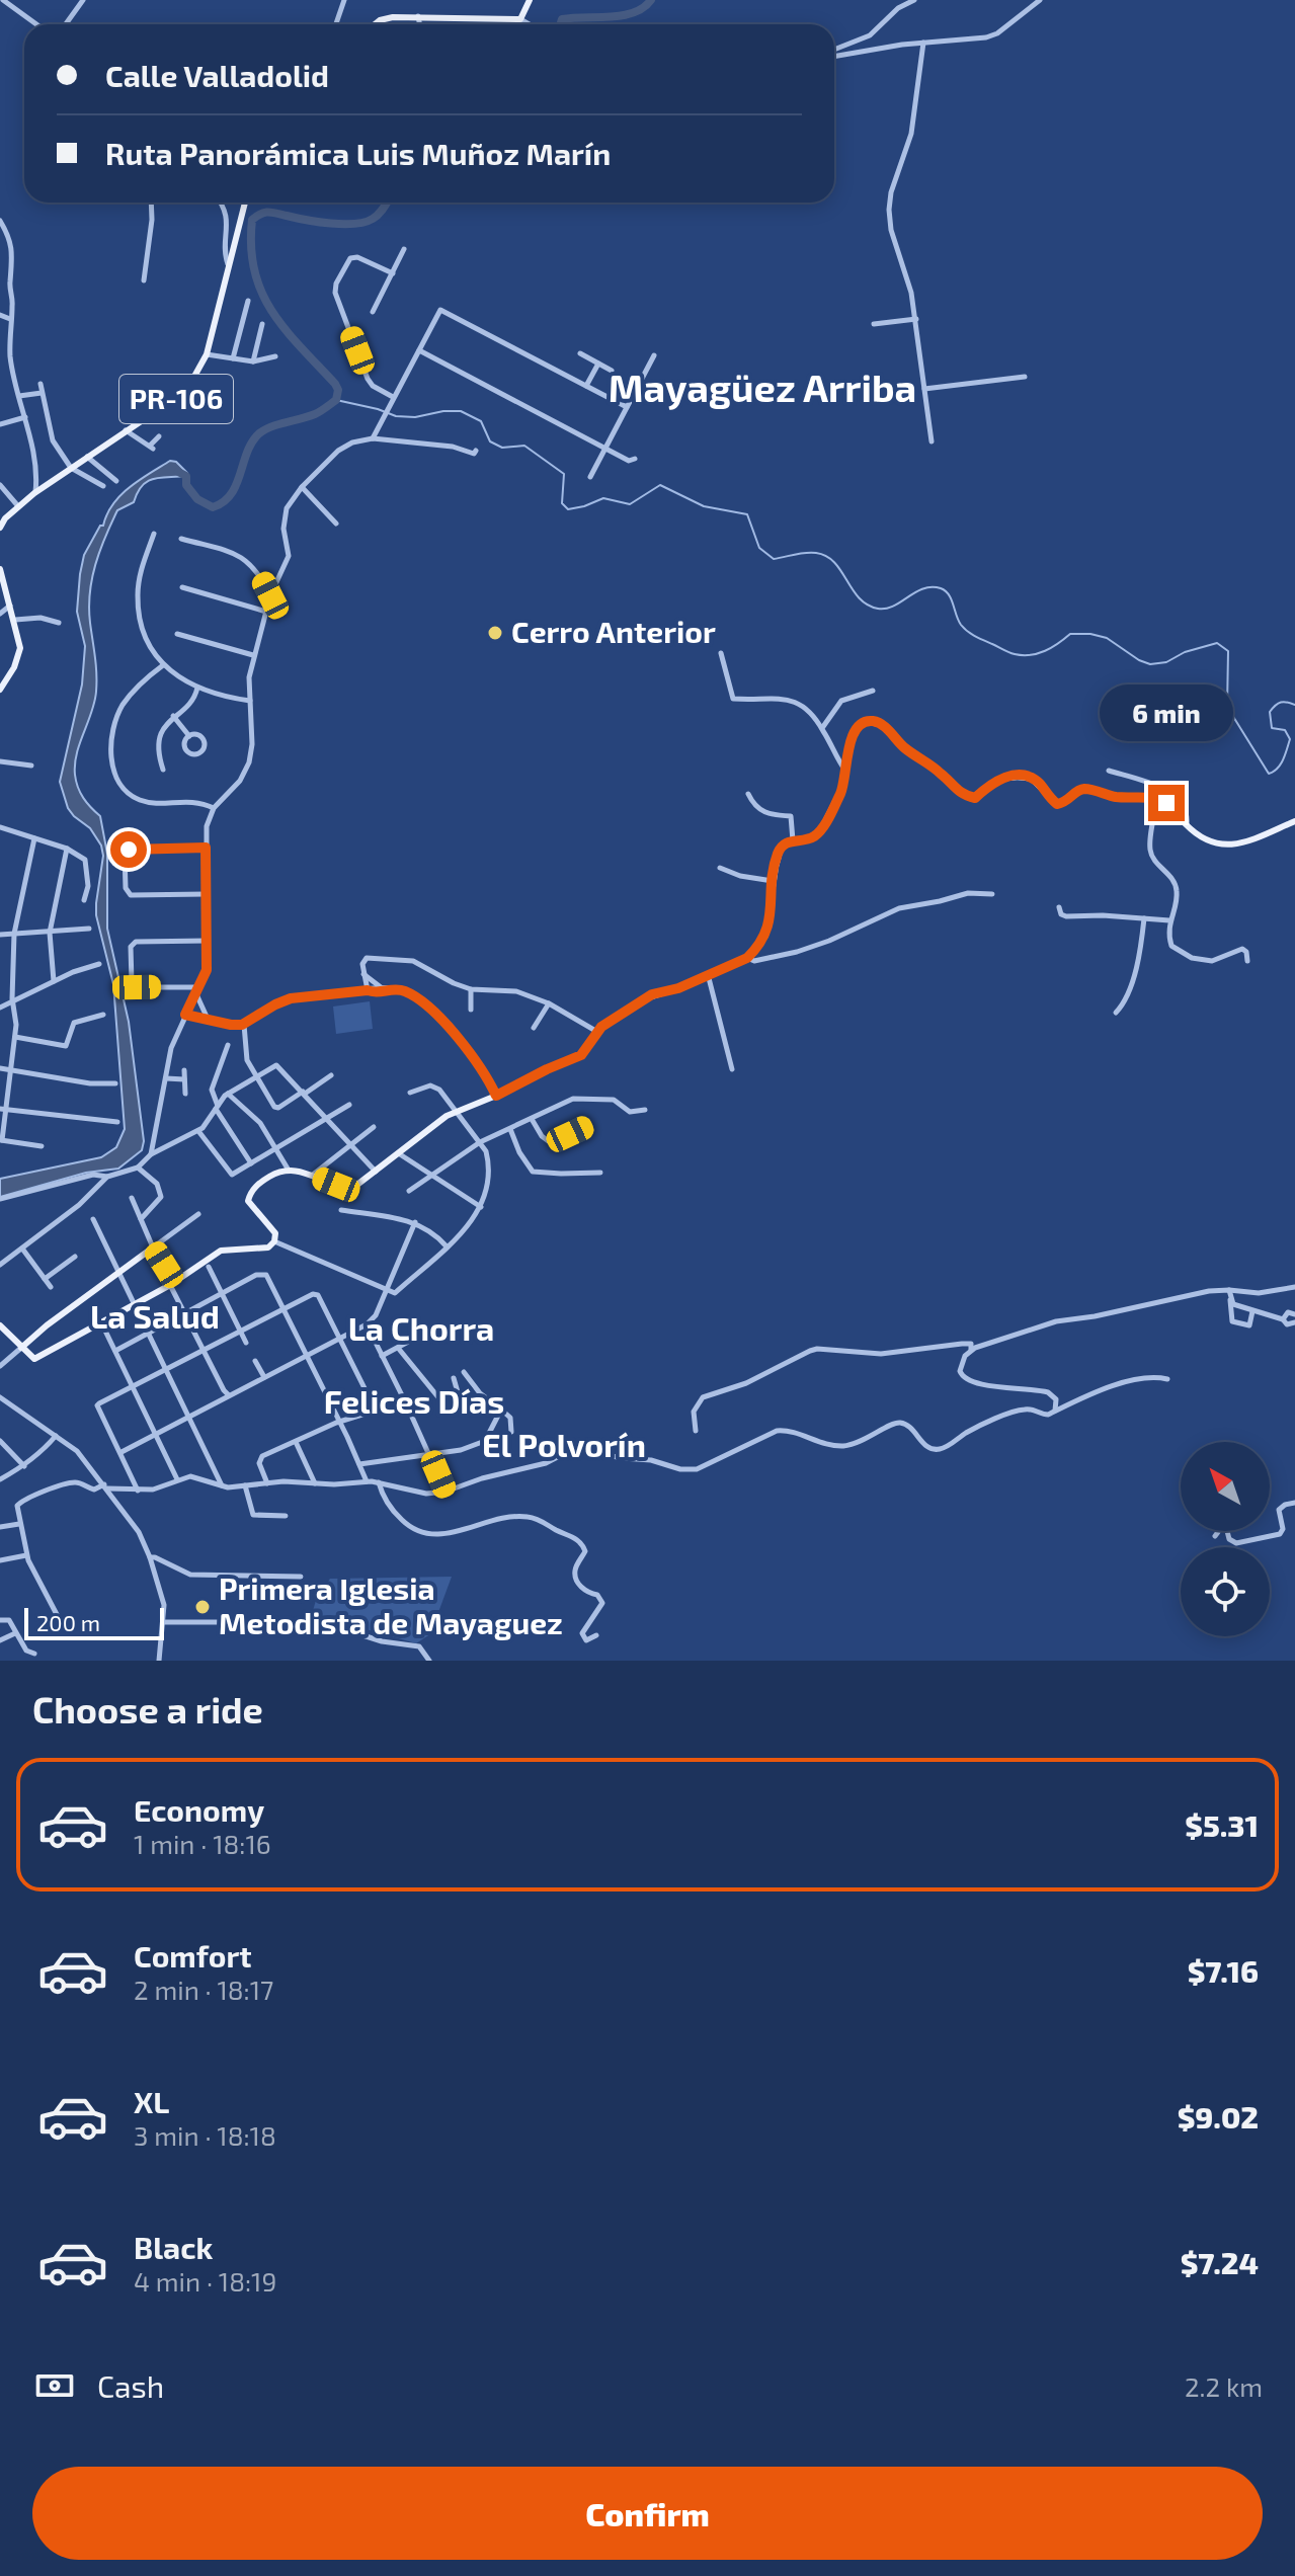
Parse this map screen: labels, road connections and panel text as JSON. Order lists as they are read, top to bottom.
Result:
{
  "streets": {
    "main road": ["PR-106"]
  },
  "districts": [
    "Mayagüez Arriba",
    "La Salud",
    "La Chorra",
    "Felices Días",
    "El Polvorín"
  ],
  "places": ["Cerro Anterior", "Primera Iglesia Metodista de Mayaguez"],
  "scale_bar": "200 m",
  "north": "top left",
  "page": {
    "banner": ["Calle Valladolid", "Ruta Panorámica Luis Muñoz Marín"],
    "bubble": "6 min",
    "scale": "200 m",
    "heading": "Choose a ride",
    "list": [
      {
        "name": "Economy",
        "note": "1 min · 18:16",
        "value": "$5.31"
      },
      {
        "name": "Comfort",
        "note": "2 min · 18:17",
        "value": "$7.16"
      },
      {
        "name": "XL",
        "note": "3 min · 18:18",
        "value": "$9.02"
      },
      {
        "name": "Black",
        "note": "4 min · 18:19",
        "value": "$7.24"
      }
    ],
    "pay": ["Cash", "2.2 km"],
    "buttons": "Confirm"
  }
}
